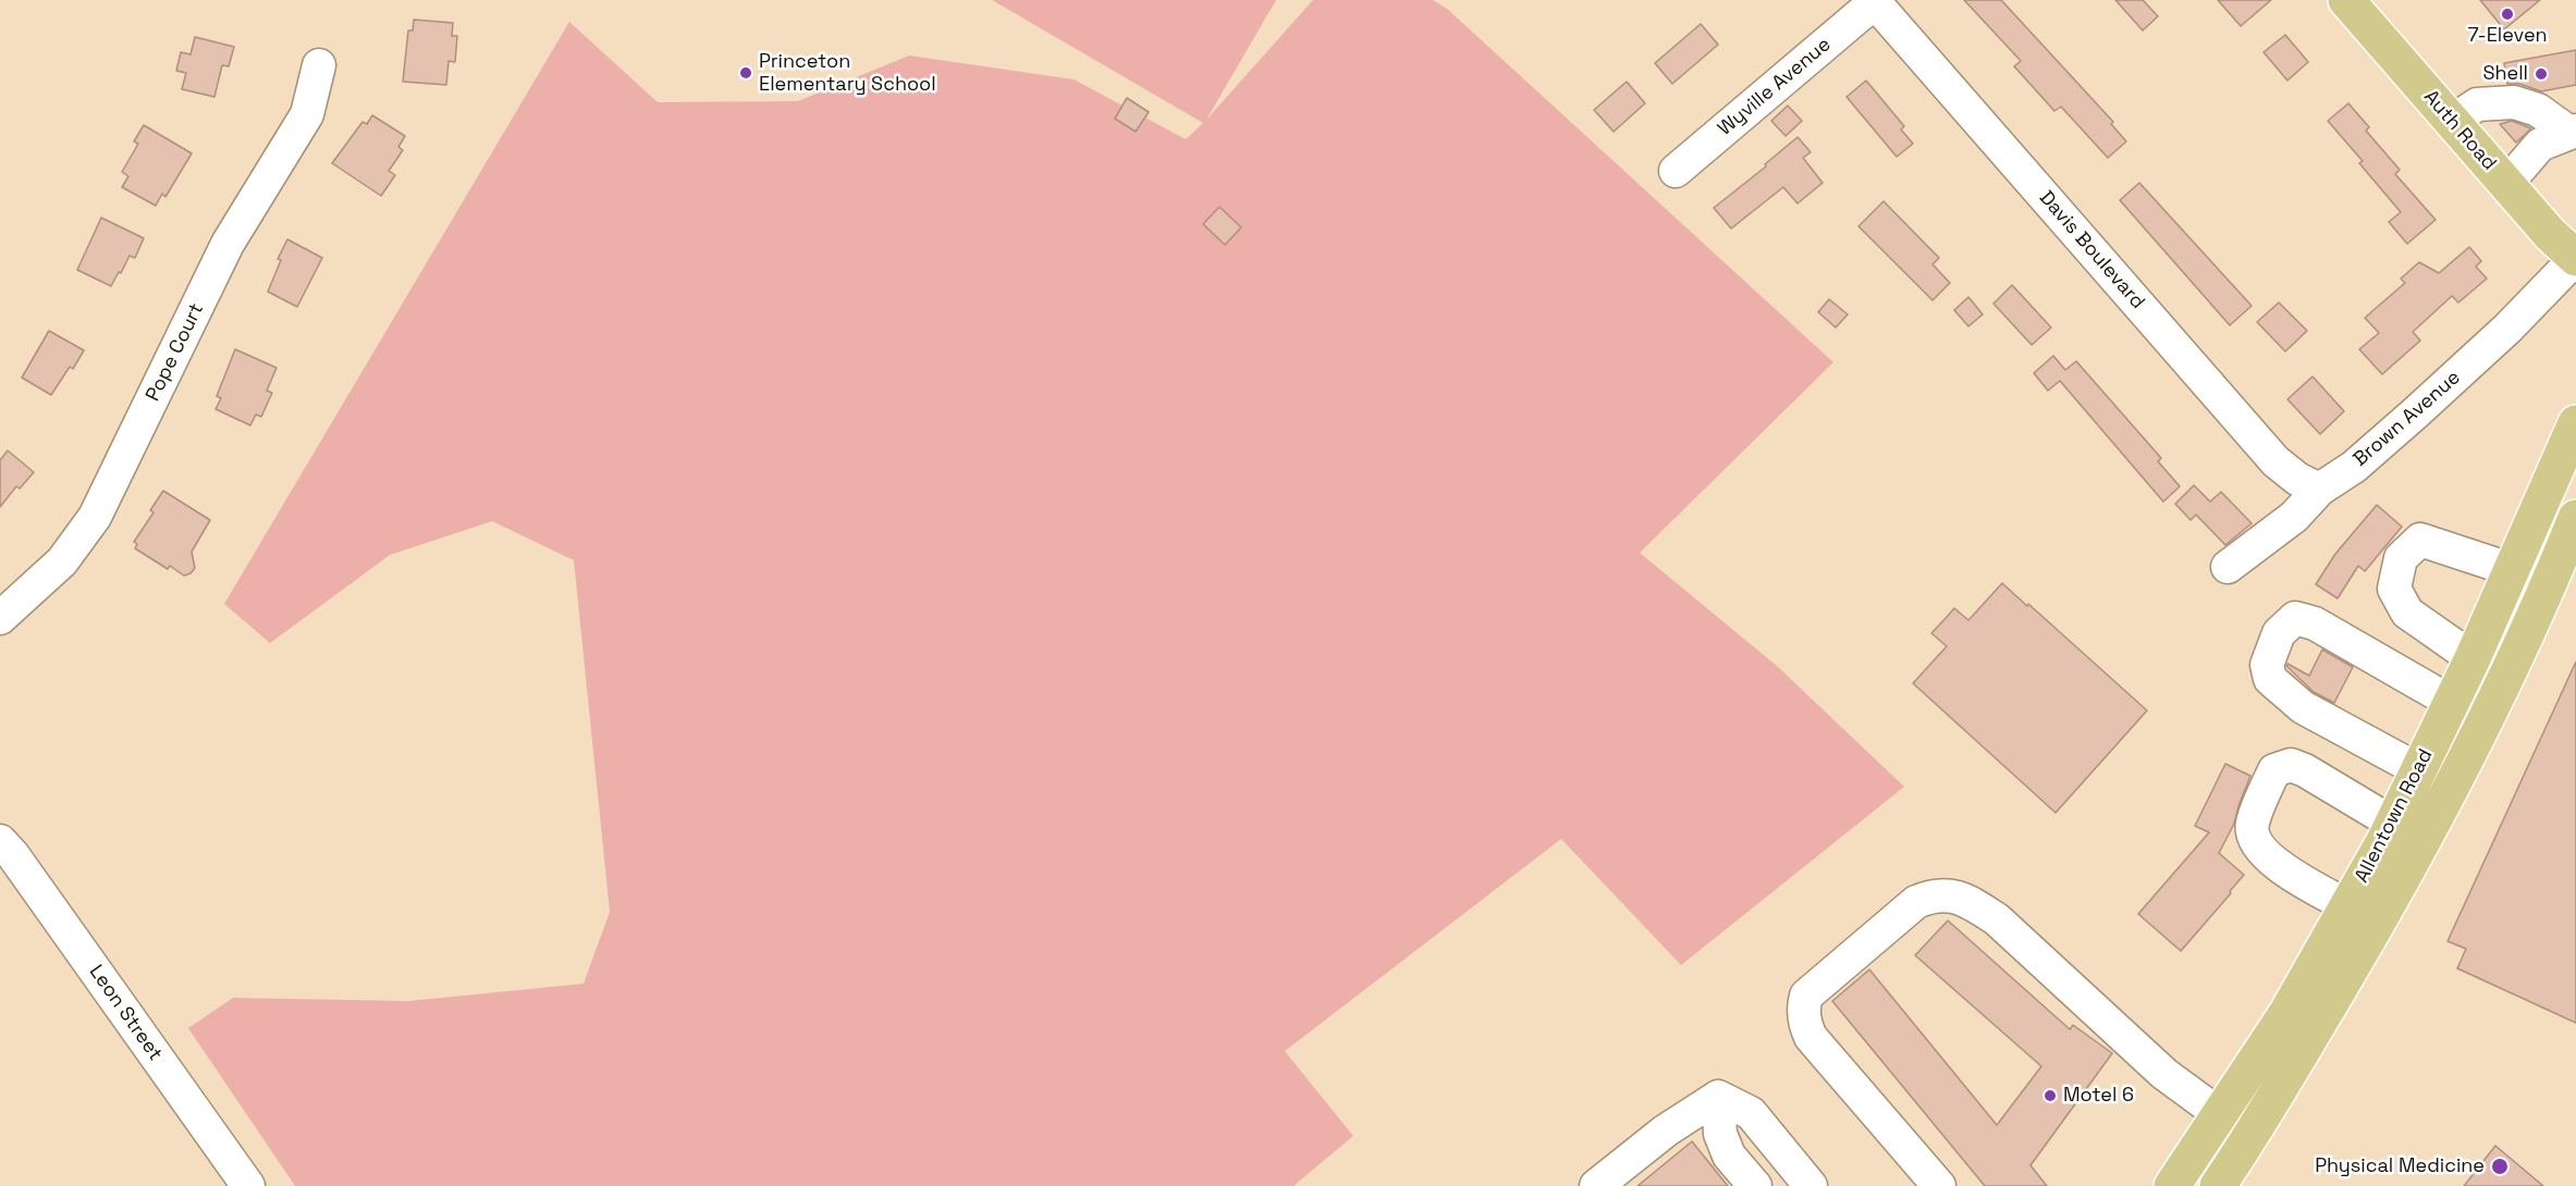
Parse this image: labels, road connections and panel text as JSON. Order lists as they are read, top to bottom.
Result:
{
  "streets": {
    "main road": ["Auth Road", "Allentown Road"],
    "street": [
      "Wyville Avenue",
      "Davis Boulevard",
      "Pope Court",
      "Brown Avenue",
      "Leon Street"
    ]
  },
  "crossings": [
    ["Wyville Avenue", "Davis Boulevard"],
    ["Auth Road", "Brown Avenue"],
    ["Davis Boulevard", "Brown Avenue"]
  ],
  "places": [
    "7-Eleven",
    "Princeton Elementary School",
    "Shell",
    "Motel 6",
    "Physical Medicine"
  ]
}
